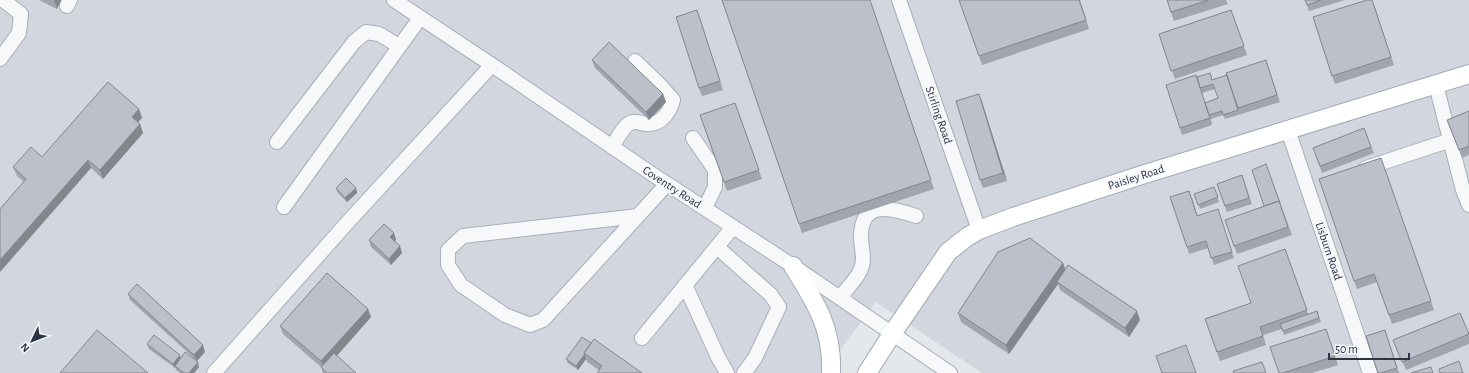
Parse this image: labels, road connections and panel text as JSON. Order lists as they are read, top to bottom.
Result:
{
  "streets": {
    "main road": ["Paisley Road"],
    "street": ["Stirling Road", "Coventry Road", "Lisburn Road"]
  },
  "crossings": [
    ["Stirling Road", "Paisley Road"],
    ["Paisley Road", "Coventry Road"],
    ["Paisley Road", "Lisburn Road"]
  ],
  "scale_bar": "50 m",
  "north": "bottom left"
}
